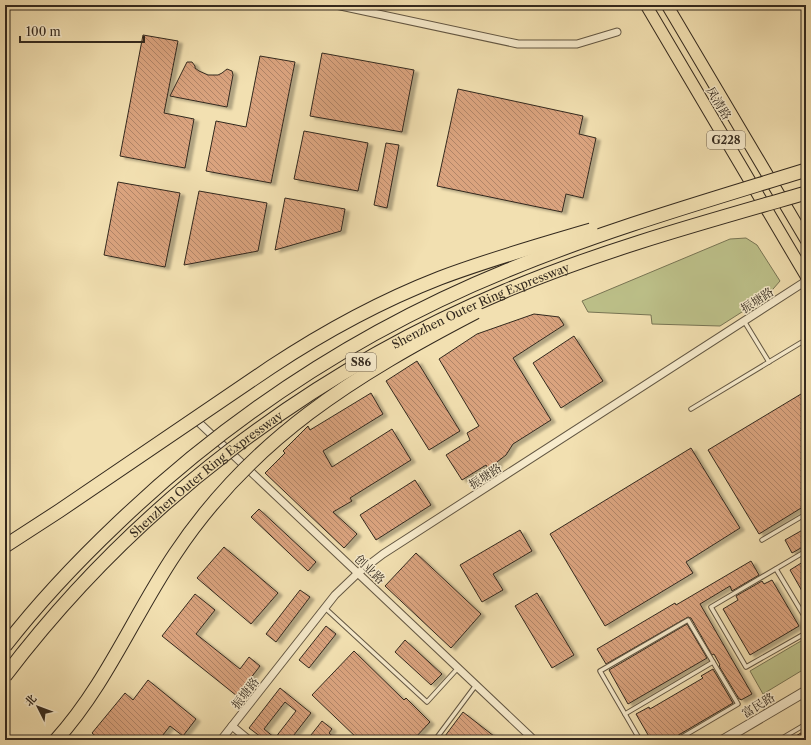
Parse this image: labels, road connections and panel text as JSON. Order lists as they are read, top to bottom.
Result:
{
  "streets": {
    "highway": [
      "凤清路",
      "G228",
      "Shenzhen Outer Ring Expressway",
      "S86"
    ],
    "street": ["振塘路", "创业路", "富民路"]
  },
  "crossings": [
    ["振塘路", "创业路"]
  ],
  "scale_bar": "100 m",
  "north": "top left"
}
